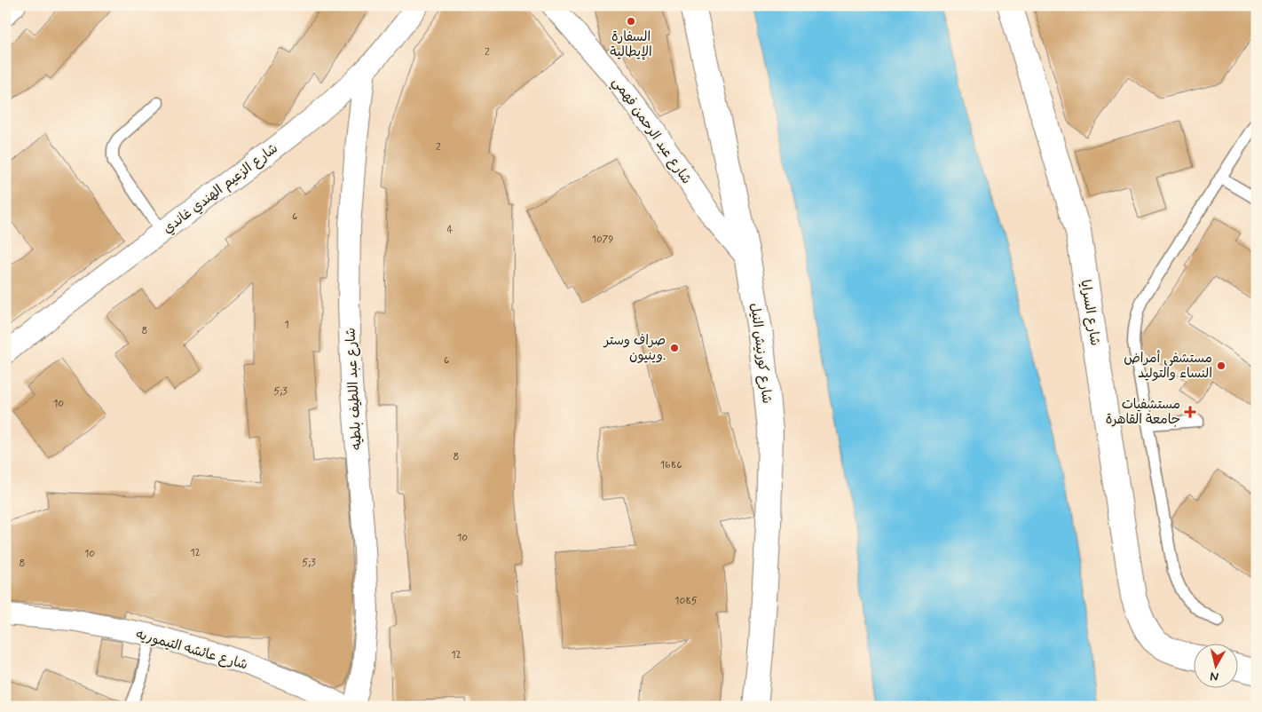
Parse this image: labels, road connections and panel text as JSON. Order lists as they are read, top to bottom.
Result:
{
  "streets": {
    "main road": ["شارع السرايا", "شارع كورنيش النيل"],
    "street": [
      "شارع عبد الرحمن فهمي",
      "شارع الزعيم الهندي غاندي",
      "شارع عبد اللطيف بلطيه",
      "شارع عائشه التيموريه"
    ]
  },
  "crossings": [
    ["شارع عبد الرحمن فهمي", "شارع كورنيش النيل"],
    ["شارع الزعيم الهندي غاندي", "شارع عبد اللطيف بلطيه"]
  ],
  "places": {
    "other": ["السفارة الإيطالية", "صراف وستر وينيون.", "مستشفى أمراض النساء والتوليد"],
    "health": ["مستشفيات جامعة القاهرة"]
  },
  "house_numbers": [
    "2",
    "2",
    "6",
    "4",
    "1079",
    "1",
    "8",
    "6",
    "5;3",
    "10",
    "8",
    "1686",
    "10",
    "12",
    "10",
    "5;3",
    "8",
    "1085",
    "12"
  ],
  "north": "bottom"
}
